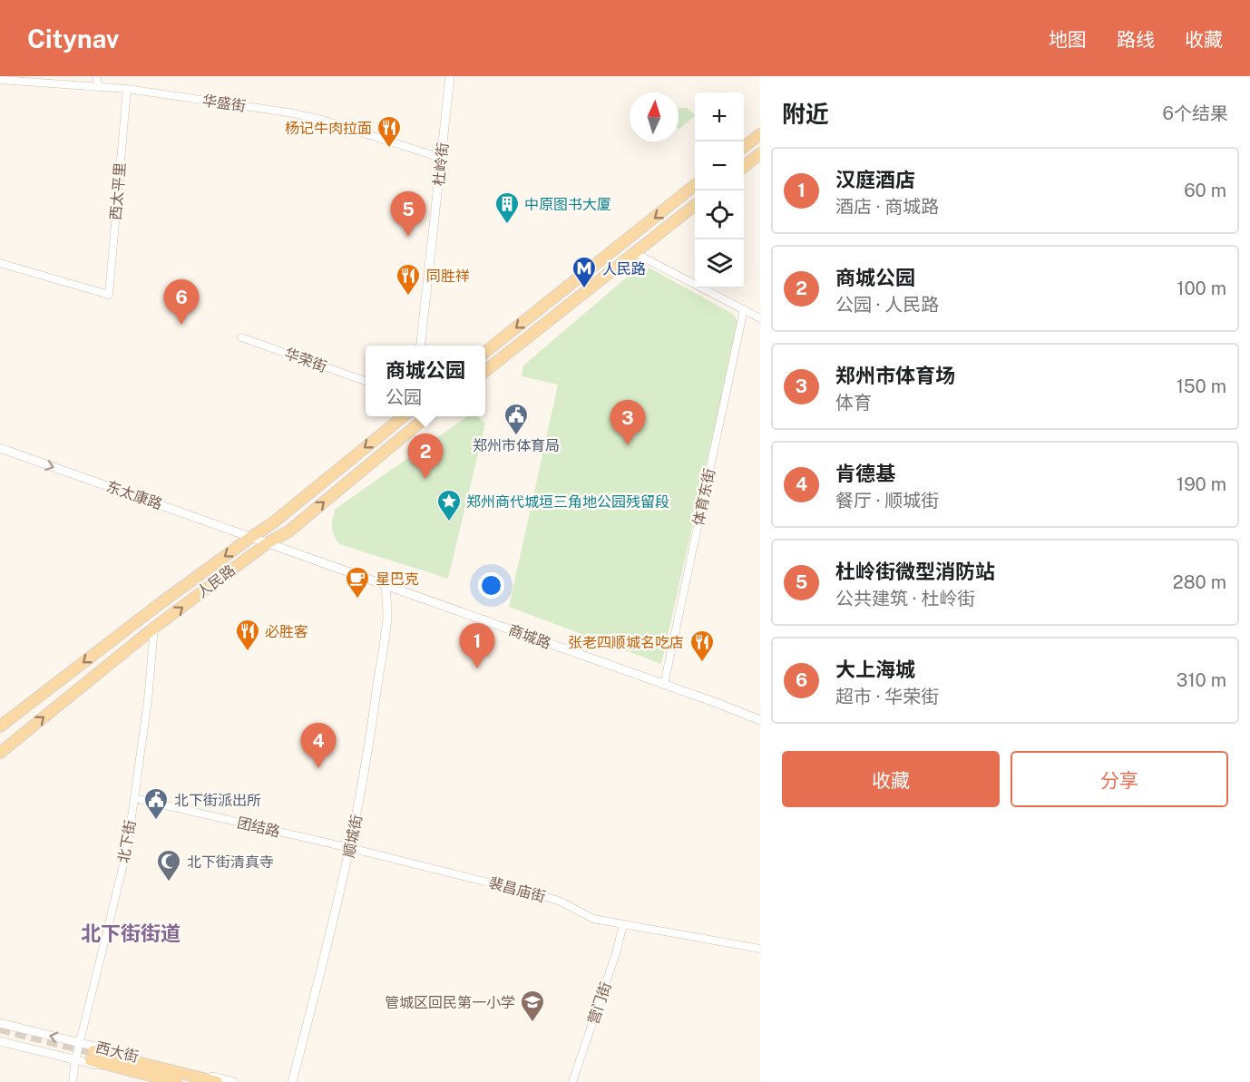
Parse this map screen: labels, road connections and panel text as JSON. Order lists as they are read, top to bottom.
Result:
{
  "streets": {
    "main road": ["人民路", "西大街"],
    "street": [
      "华盛街",
      "杜岭街",
      "西太平里",
      "华荣街",
      "东太康路",
      "体育东街",
      "商城路",
      "团结路",
      "顺城街",
      "北下街",
      "裴昌庙街",
      "营门街"
    ]
  },
  "crossings": [
    ["华盛街", "杜岭街"],
    ["华盛街", "西太平里"],
    ["东太康路", "人民路"],
    ["东太康路", "商城路"],
    ["体育东街", "商城路"],
    ["人民路", "商城路"],
    ["人民路", "北下街"],
    ["商城路", "顺城街"],
    ["团结路", "顺城街"],
    ["团结路", "北下街"],
    ["团结路", "裴昌庙街"],
    ["顺城街", "裴昌庙街"],
    ["北下街", "西大街"],
    ["裴昌庙街", "营门街"]
  ],
  "one_way": ["东太康路"],
  "districts": ["北下街街道"],
  "places": {
    "restaurant": [
      "杨记牛肉拉面",
      "同胜祥",
      "必胜客",
      "张老四顺城名吃店"
    ],
    "building": ["中原图书大厦"],
    "metro station": ["人民路"],
    "public building": ["郑州市体育局", "北下街派出所"],
    "place": ["郑州商代城垣三角地公园残留段"],
    "cafe": ["星巴克"],
    "mosque": ["北下街清真寺"],
    "school or university": ["管城区回民第一小学"]
  },
  "north": "top",
  "page": {
    "header": "Citynav",
    "nav": ["地图", "路线", "收藏"],
    "heading": ["附近", "6个结果"],
    "map_buttons": ["+", "−"],
    "list": [
      {
        "mark": "1",
        "name": "汉庭酒店",
        "note": "酒店 · 商城路",
        "value": "60 m"
      },
      {
        "mark": "2",
        "name": "商城公园",
        "note": "公园 · 人民路",
        "value": "100 m"
      },
      {
        "mark": "3",
        "name": "郑州市体育场",
        "note": "体育",
        "value": "150 m"
      },
      {
        "mark": "4",
        "name": "肯德基",
        "note": "餐厅 · 顺城街",
        "value": "190 m"
      },
      {
        "mark": "5",
        "name": "杜岭街微型消防站",
        "note": "公共建筑 · 杜岭街",
        "value": "280 m"
      },
      {
        "mark": "6",
        "name": "大上海城",
        "note": "超市 · 华荣街",
        "value": "310 m"
      }
    ],
    "pins": [
      "5",
      "6",
      "3",
      "2",
      "1",
      "4"
    ],
    "popup": ["商城公园", "公园"],
    "buttons": ["收藏", "分享"]
  }
}
